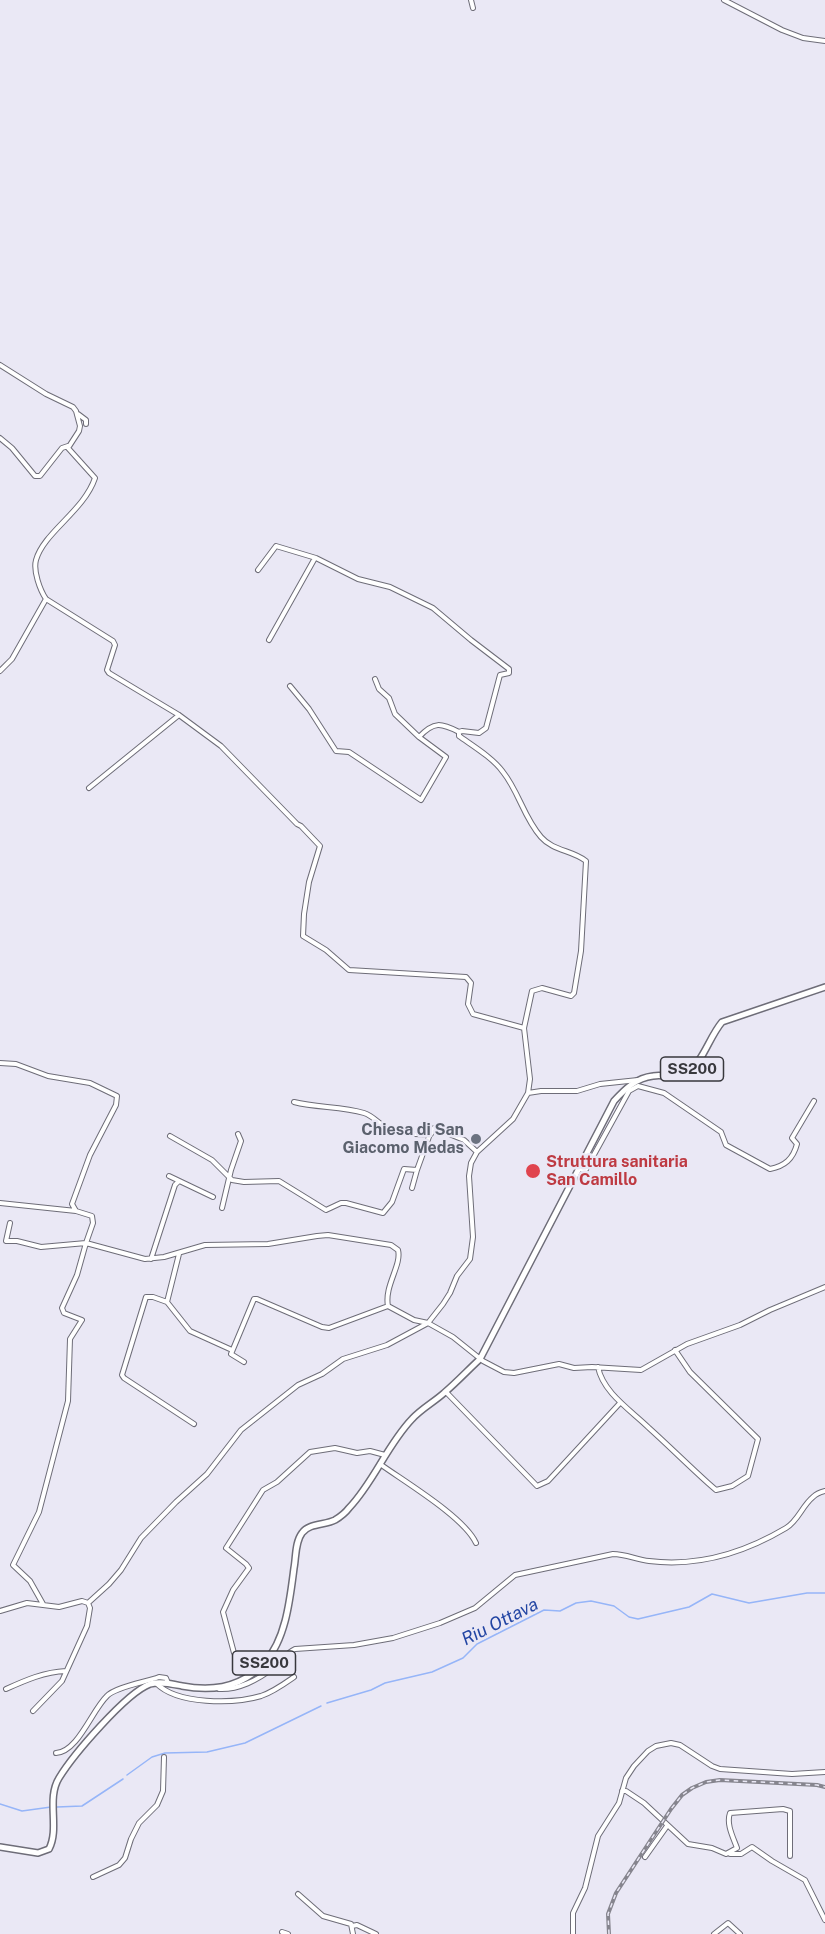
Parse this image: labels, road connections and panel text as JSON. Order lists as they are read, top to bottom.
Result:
{
  "streets": {
    "main road": ["SS200"]
  },
  "water": ["Riu Ottava"],
  "places": ["Chiesa di San Giacomo Medas", "Struttura sanitaria San Camillo"]
}
